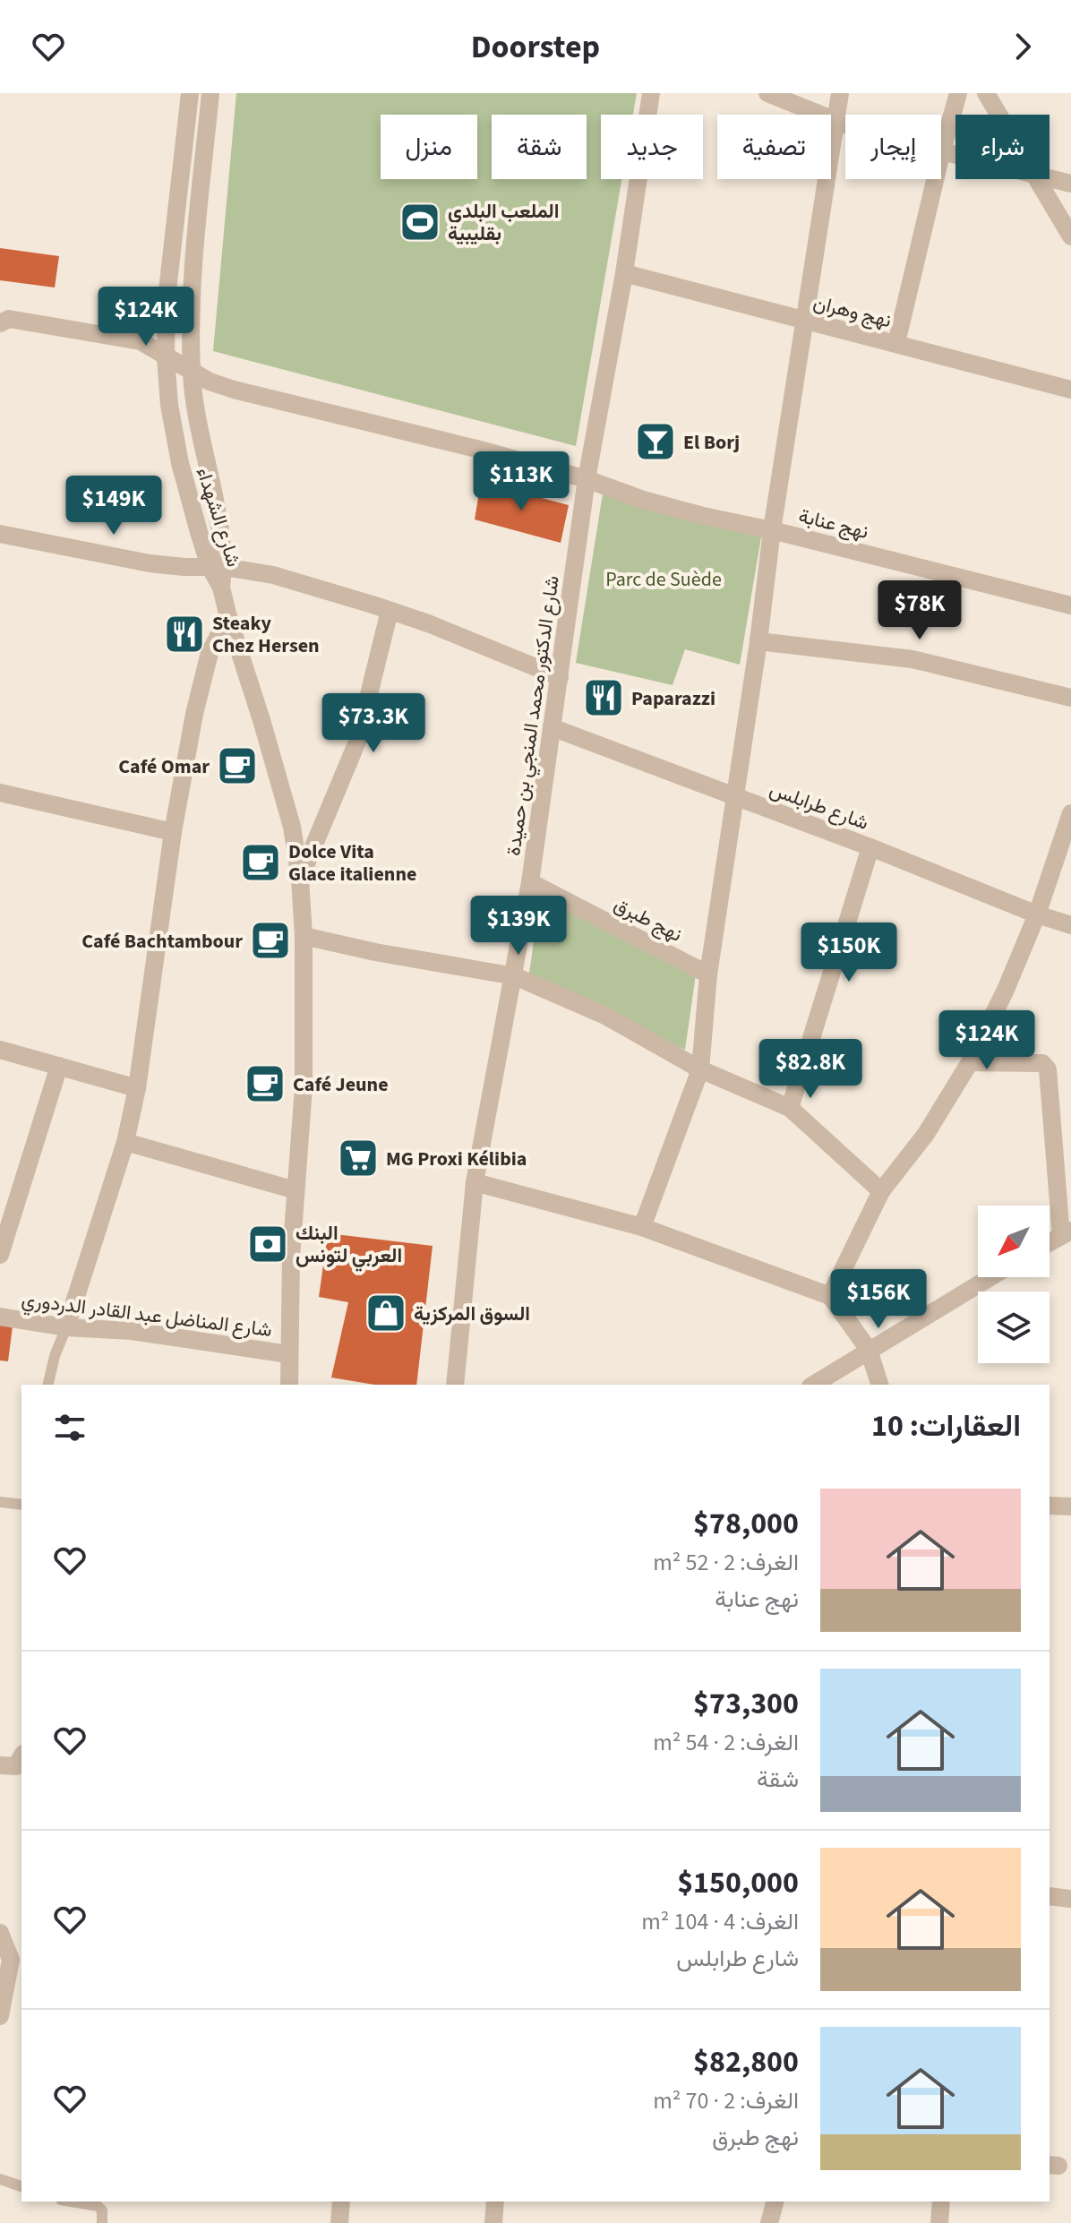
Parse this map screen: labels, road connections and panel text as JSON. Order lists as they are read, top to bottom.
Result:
{
  "streets": {
    "street": [
      "نهج وهران",
      "شارع الشهداء",
      "نهج عنابة",
      "شارع الدكتور محمد المنجي بن حميدة",
      "شارع طرابلس",
      "نهج طبرق",
      "شارع المناضل عبد القادر الدردوري"
    ]
  },
  "crossings": [
    ["نهج وهران", "شارع الدكتور محمد المنجي بن حميدة"],
    ["شارع الشهداء", "نهج عنابة"],
    ["شارع الشهداء", "شارع المناضل عبد القادر الدردوري"],
    ["نهج عنابة", "شارع الدكتور محمد المنجي بن حميدة"],
    ["شارع الدكتور محمد المنجي بن حميدة", "شارع طرابلس"],
    ["شارع الدكتور محمد المنجي بن حميدة", "نهج طبرق"]
  ],
  "parks": ["Parc de Suède"],
  "places": {
    "sports": ["الملعب البلدي بقليبية"],
    "bar": ["El Borj"],
    "restaurant": ["Steaky Chez Hersen", "Paparazzi"],
    "cafe": [
      "Café Omar",
      "Dolce Vita Glace italienne",
      "Café Bachtambour",
      "Café Jeune"
    ],
    "supermarket": ["MG Proxi Kélibia"],
    "bank": ["البنك العربي لتونس"],
    "shop": ["السوق المركزية"]
  },
  "north": "bottom left",
  "page": {
    "header": "Doorstep",
    "chip": [
      "شراء",
      "إيجار",
      "تصفية",
      "جديد",
      "شقة",
      "منزل"
    ],
    "price": [
      "$124K",
      "$113K",
      "$149K",
      "$78K",
      "$73.3K",
      "$139K",
      "$150K",
      "$124K",
      "$82.8K",
      "$156K"
    ],
    "heading": "العقارات: 10",
    "list": [
      {
        "name": "$78,000",
        "note": "الغرف: 2 · 52 m² · نهج عنابة"
      },
      {
        "name": "$73,300",
        "note": "الغرف: 2 · 54 m² · شقة"
      },
      {
        "name": "$150,000",
        "note": "الغرف: 4 · 104 m² · شارع طرابلس"
      },
      {
        "name": "$82,800",
        "note": "الغرف: 2 · 70 m² · نهج طبرق"
      }
    ]
  }
}
